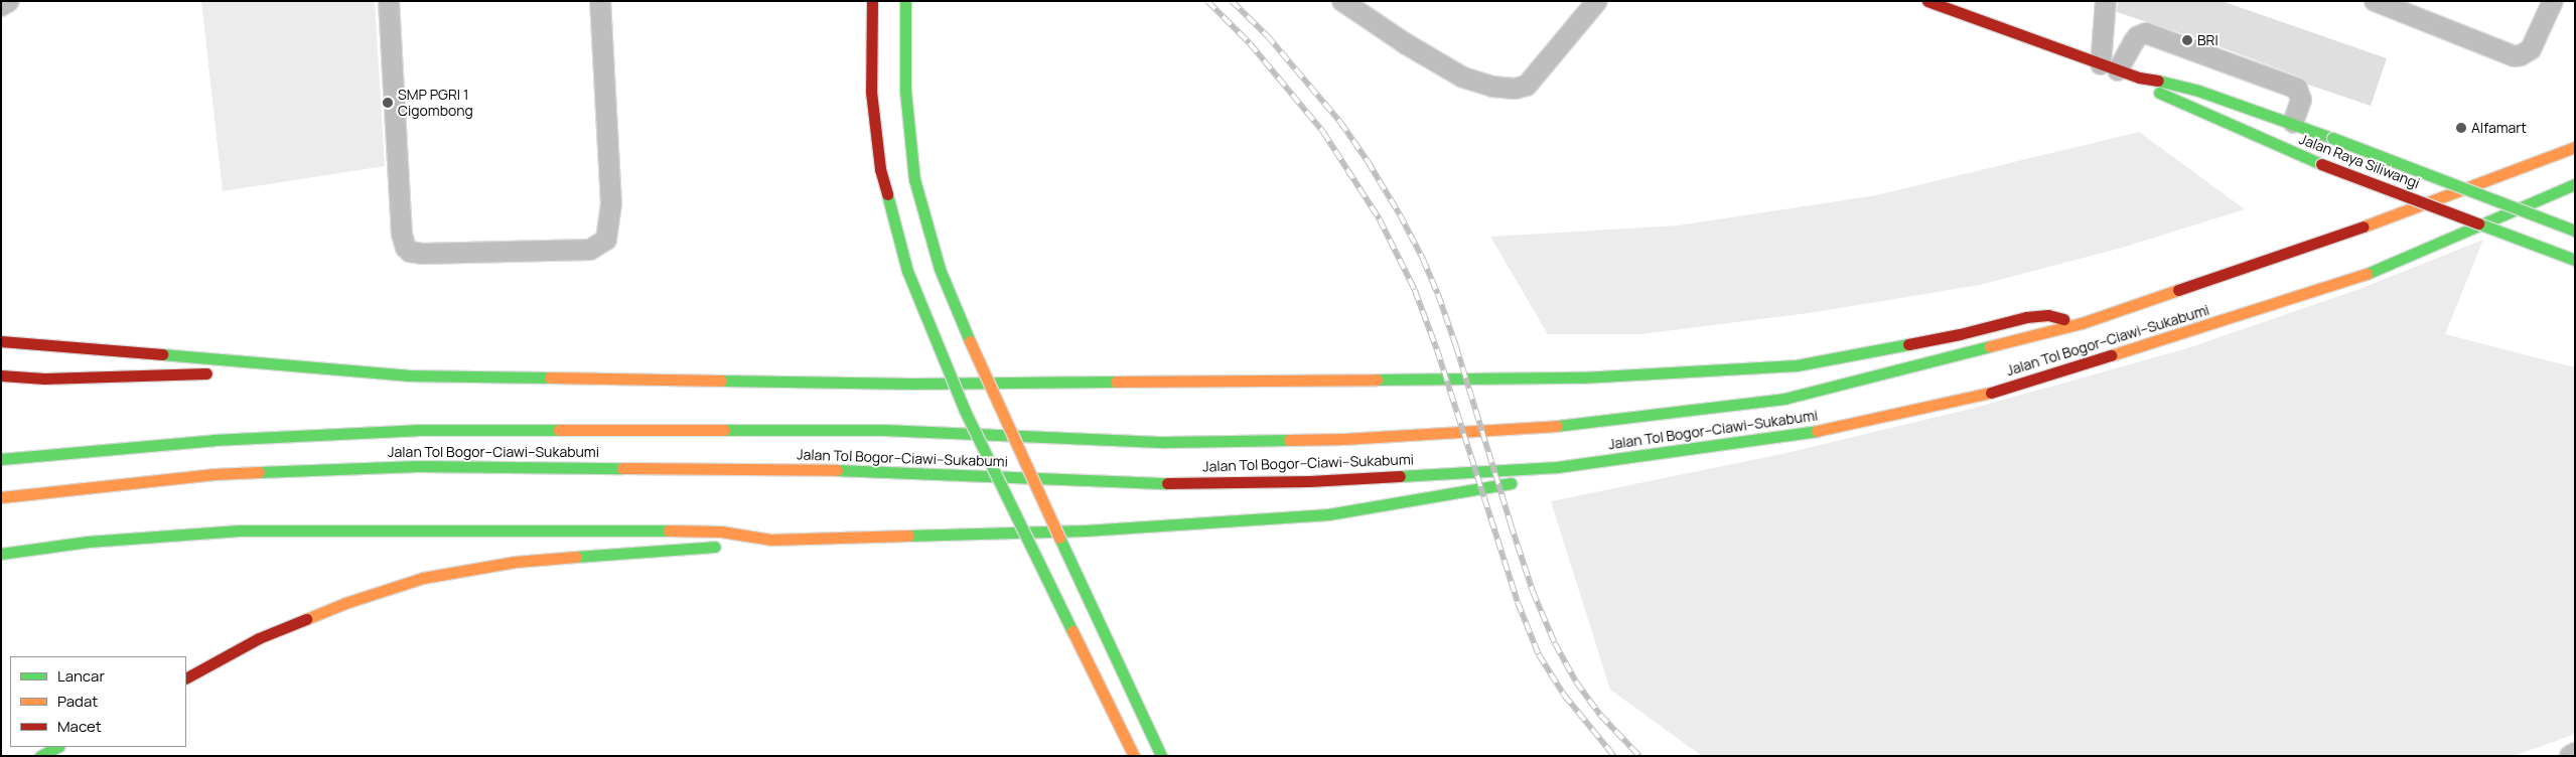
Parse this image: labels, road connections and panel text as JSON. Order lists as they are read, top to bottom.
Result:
{
  "streets": {
    "highway": ["Jalan Raya Siliwangi", "Jalan Tol Bogor–Ciawi–Sukabumi"]
  },
  "places": ["BRI", "SMP PGRI 1 Cigombong", "Alfamart"],
  "legend": ["Lancar", "Padat", "Macet"]
}
